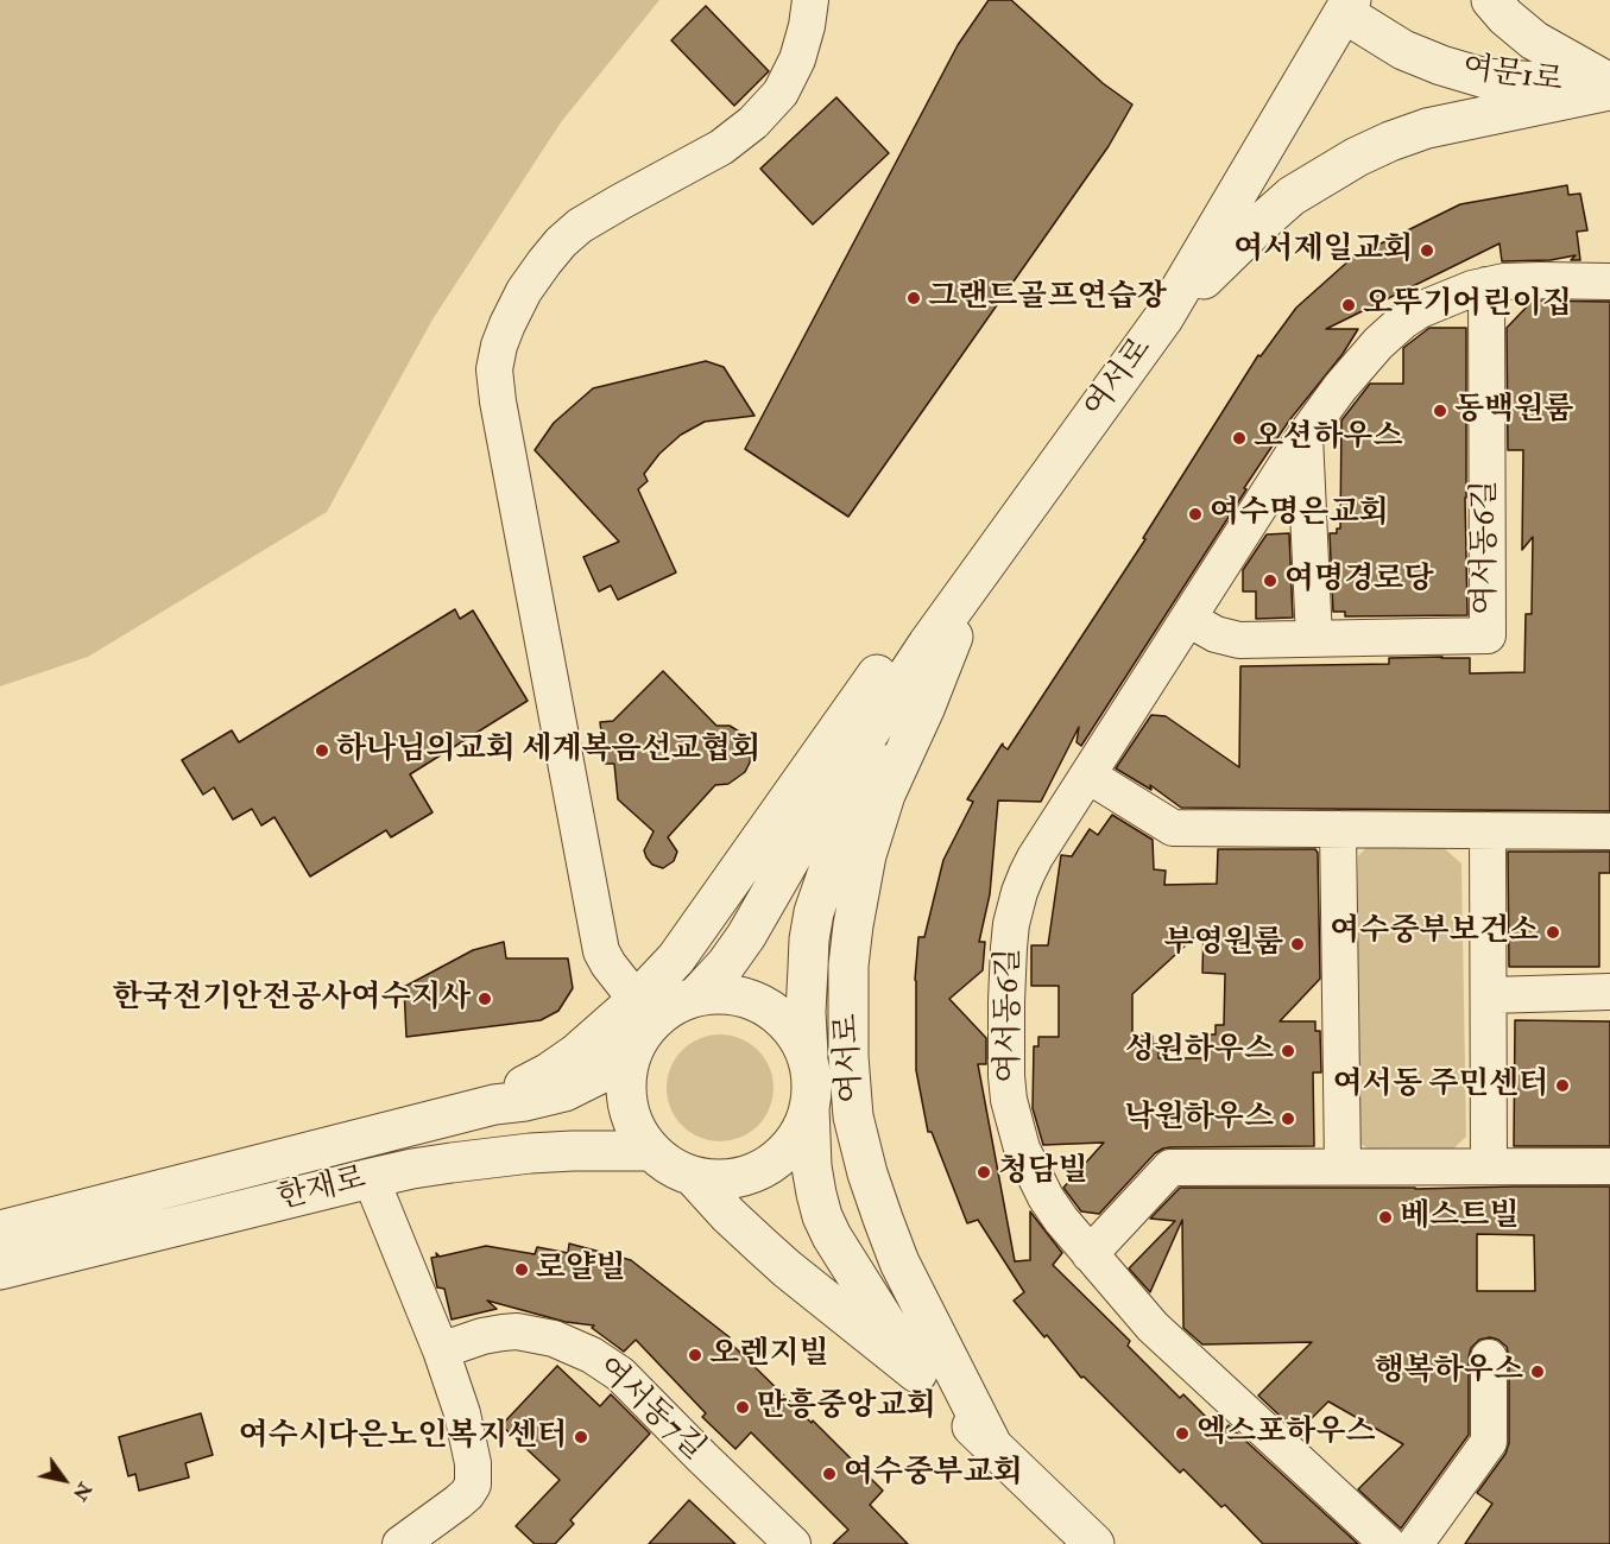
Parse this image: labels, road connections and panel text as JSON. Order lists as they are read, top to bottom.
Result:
{
  "streets": {
    "street": [
      "여문1로",
      "여서로",
      "여서동6길",
      "한재로",
      "여서동7길"
    ]
  },
  "crossings": [
    ["여문1로", "여서로"],
    ["여서로", "한재로"]
  ],
  "places": [
    "여서제일교회",
    "그랜드골프연습장",
    "오뚜기어린이집",
    "동백원룸",
    "오션하우스",
    "여수명은교회",
    "여명경로당",
    "하나님의교회 세계복음선교협회",
    "여수중부보건소",
    "부영원룸",
    "한국전기안전공사여수지사",
    "성원하우스",
    "여서동 주민센터",
    "낙원하우스",
    "청담빌",
    "베스트빌",
    "로얄빌",
    "오렌지빌",
    "행복하우스",
    "만흥중앙교회",
    "엑스포하우스",
    "여수시다은노인복지센터",
    "여수중부교회"
  ],
  "north": "bottom right"
}
